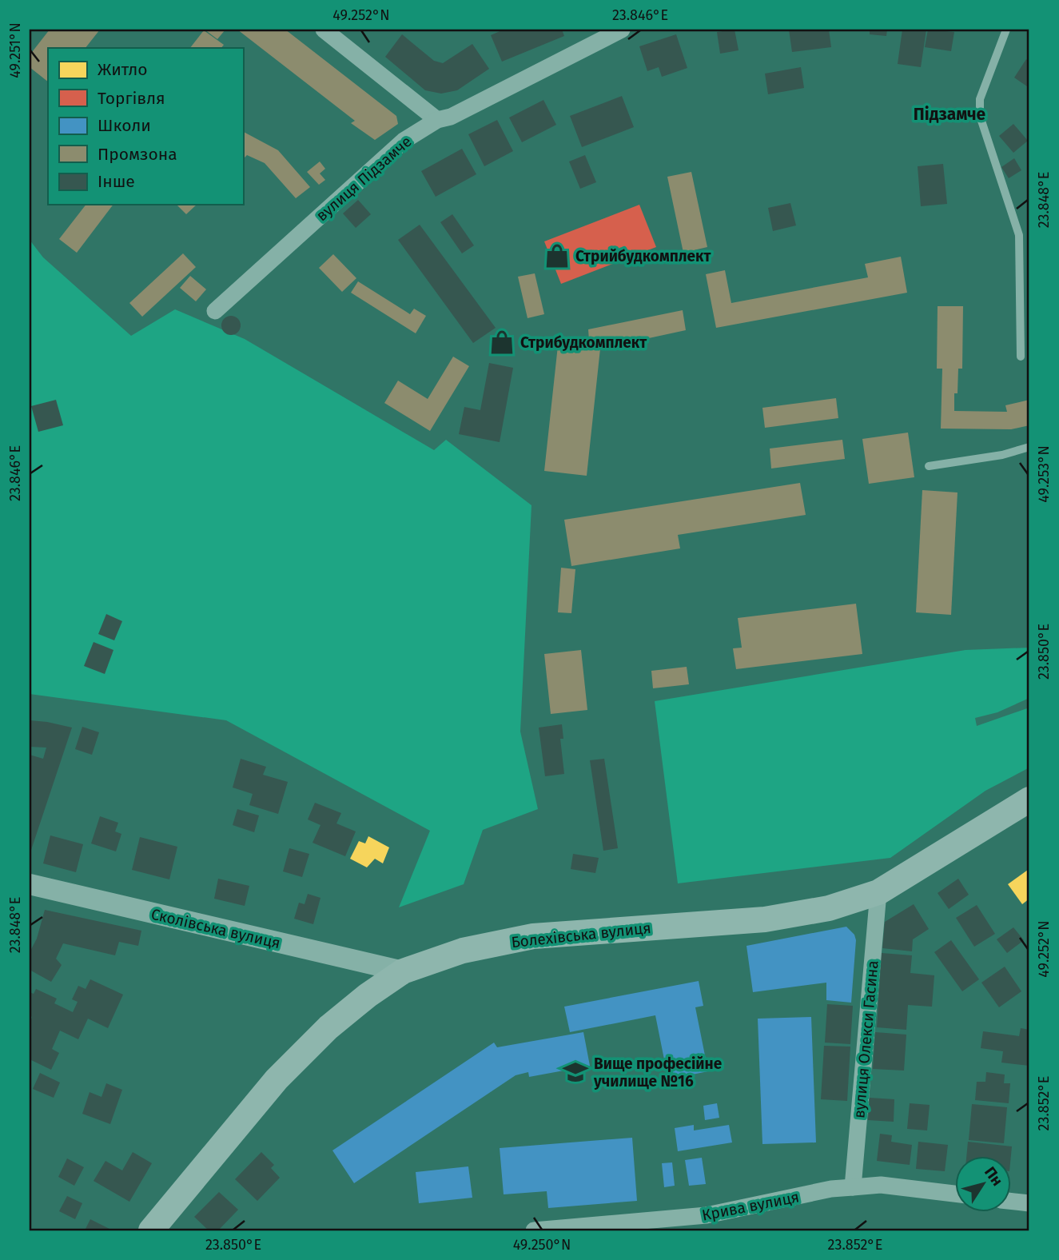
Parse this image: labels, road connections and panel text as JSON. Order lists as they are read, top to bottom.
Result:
{
  "streets": {
    "main road": ["Болехівська вулиця"],
    "street": [
      "вулиця Підзамче",
      "Сколівська вулиця",
      "вулиця Олекси Гасина",
      "Крива вулиця"
    ]
  },
  "crossings": [
    ["Сколівська вулиця", "Болехівська вулиця"],
    ["Болехівська вулиця", "вулиця Олекси Гасина"],
    ["вулиця Олекси Гасина", "Крива вулиця"]
  ],
  "districts": ["Підзамче"],
  "places": {
    "shop": ["Стрийбудкомплект", "Стрибудкомплект"],
    "school or university": ["Вище професійне училище №16"]
  },
  "legend": [
    "Житло",
    "Торгівля",
    "Школи",
    "Промзона",
    "Інше"
  ],
  "north": "top right",
  "coordinates": [
    "49.252°N",
    "23.846°E",
    "49.251°N",
    "23.848°E",
    "49.253°N",
    "23.850°E",
    "23.852°E",
    "49.250°N"
  ]
}
